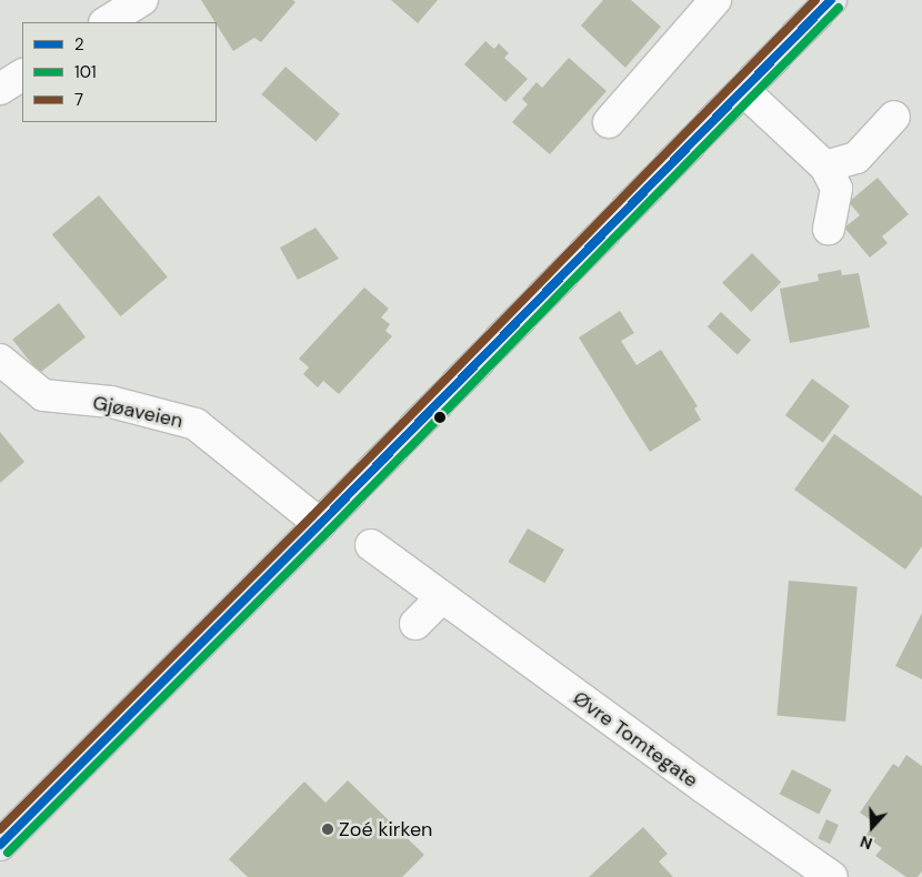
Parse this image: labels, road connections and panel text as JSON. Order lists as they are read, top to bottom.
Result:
{
  "streets": {
    "street": ["Gjøaveien", "Øvre Tomtegate"]
  },
  "places": ["Zoé kirken"],
  "lines": ["transit line 2", "transit line 7", "transit line 101"],
  "legend": ["2", "101", "7"],
  "north": "bottom"
}
